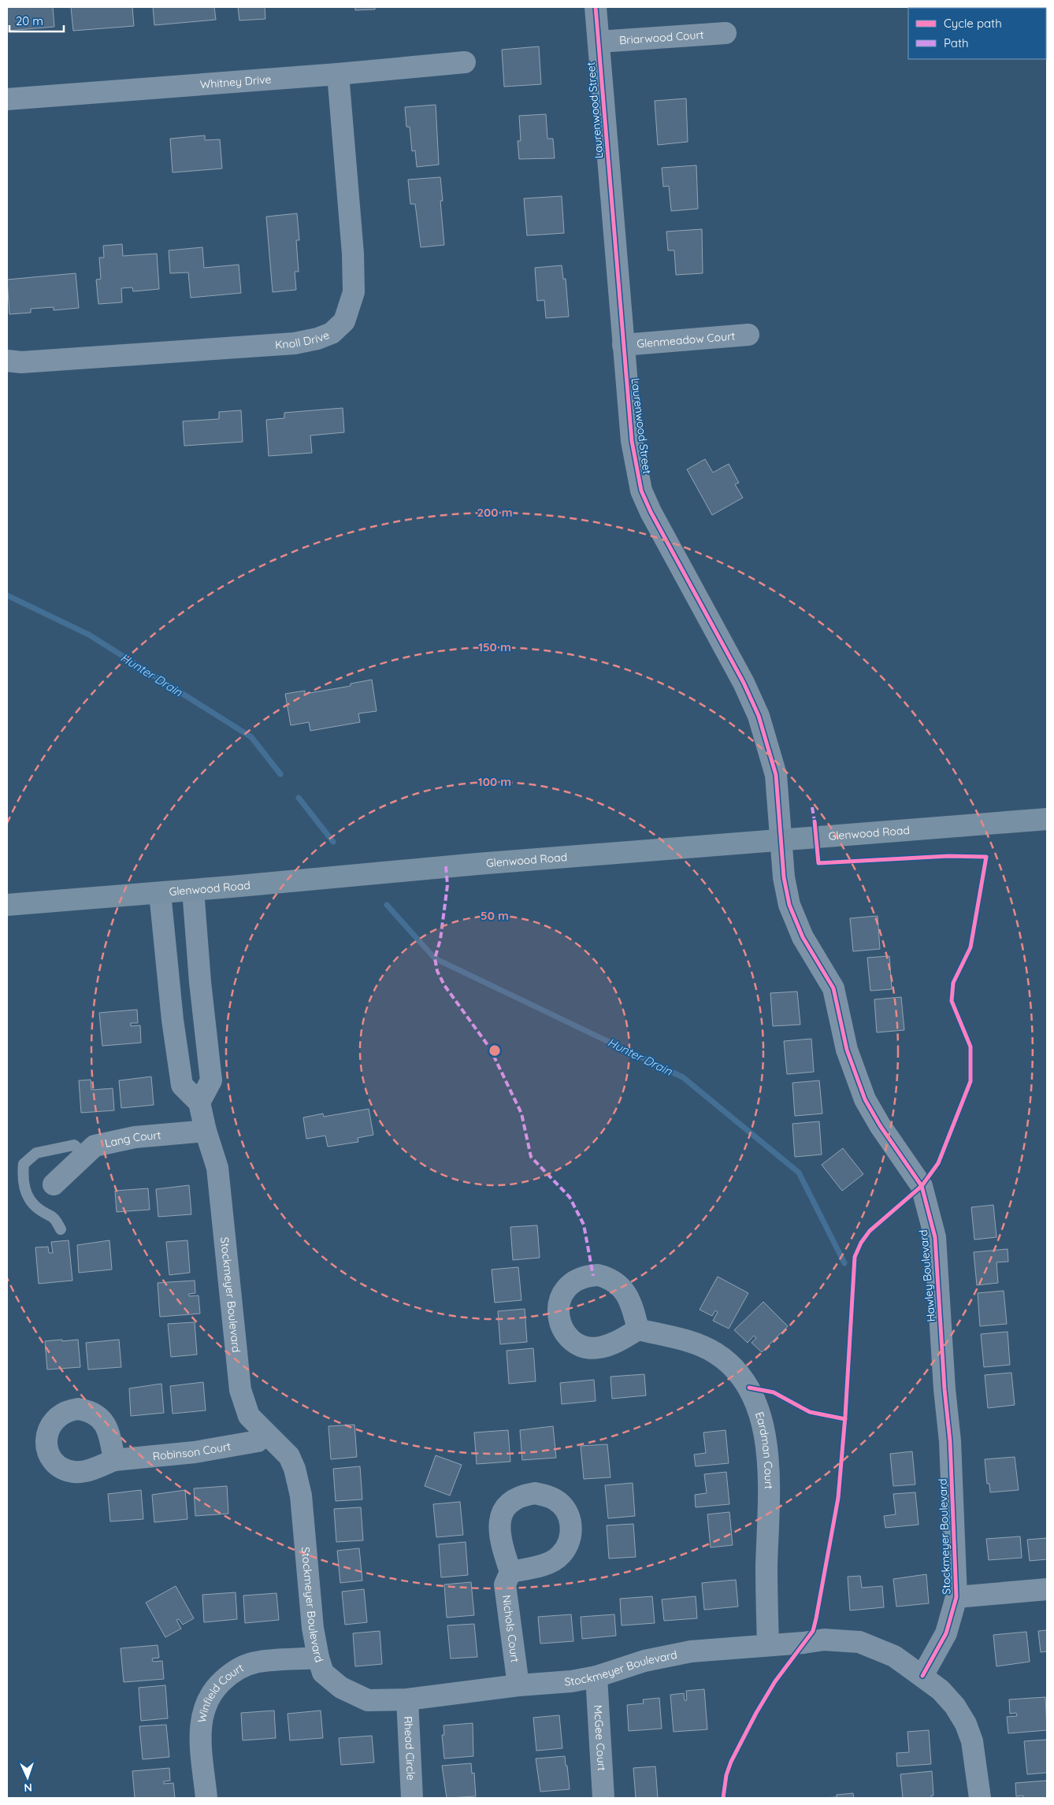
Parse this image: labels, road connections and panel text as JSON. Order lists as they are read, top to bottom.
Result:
{
  "streets": {
    "street": [
      "Briarwood Court",
      "Whitney Drive",
      "Laurenwood Street",
      "Knoll Drive",
      "Glenmeadow Court",
      "Glenwood Road",
      "Lang Court",
      "Hawley Boulevard",
      "Stockmeyer Boulevard",
      "Robinson Court",
      "Eardman Court",
      "Nichols Court",
      "Winfield Court",
      "McGee Court",
      "Rhead Circle"
    ]
  },
  "crossings": [
    ["Briarwood Court", "Laurenwood Street"],
    ["Whitney Drive", "Knoll Drive"],
    ["Laurenwood Street", "Glenmeadow Court"],
    ["Laurenwood Street", "Glenwood Road"],
    ["Laurenwood Street", "Hawley Boulevard"],
    ["Glenwood Road", "Hawley Boulevard"],
    ["Lang Court", "Stockmeyer Boulevard"],
    ["Hawley Boulevard", "Stockmeyer Boulevard"],
    ["Stockmeyer Boulevard", "Robinson Court"],
    ["Stockmeyer Boulevard", "Eardman Court"],
    ["Stockmeyer Boulevard", "Nichols Court"],
    ["Stockmeyer Boulevard", "Winfield Court"],
    ["Stockmeyer Boulevard", "McGee Court"],
    ["Stockmeyer Boulevard", "Rhead Circle"]
  ],
  "water": ["Hunter Drain"],
  "legend": ["Cycle path", "Path"],
  "scale_bar": "20 m",
  "north": "bottom",
  "rings": [
    "200 m",
    "150 m",
    "100 m",
    "50 m"
  ]
}
